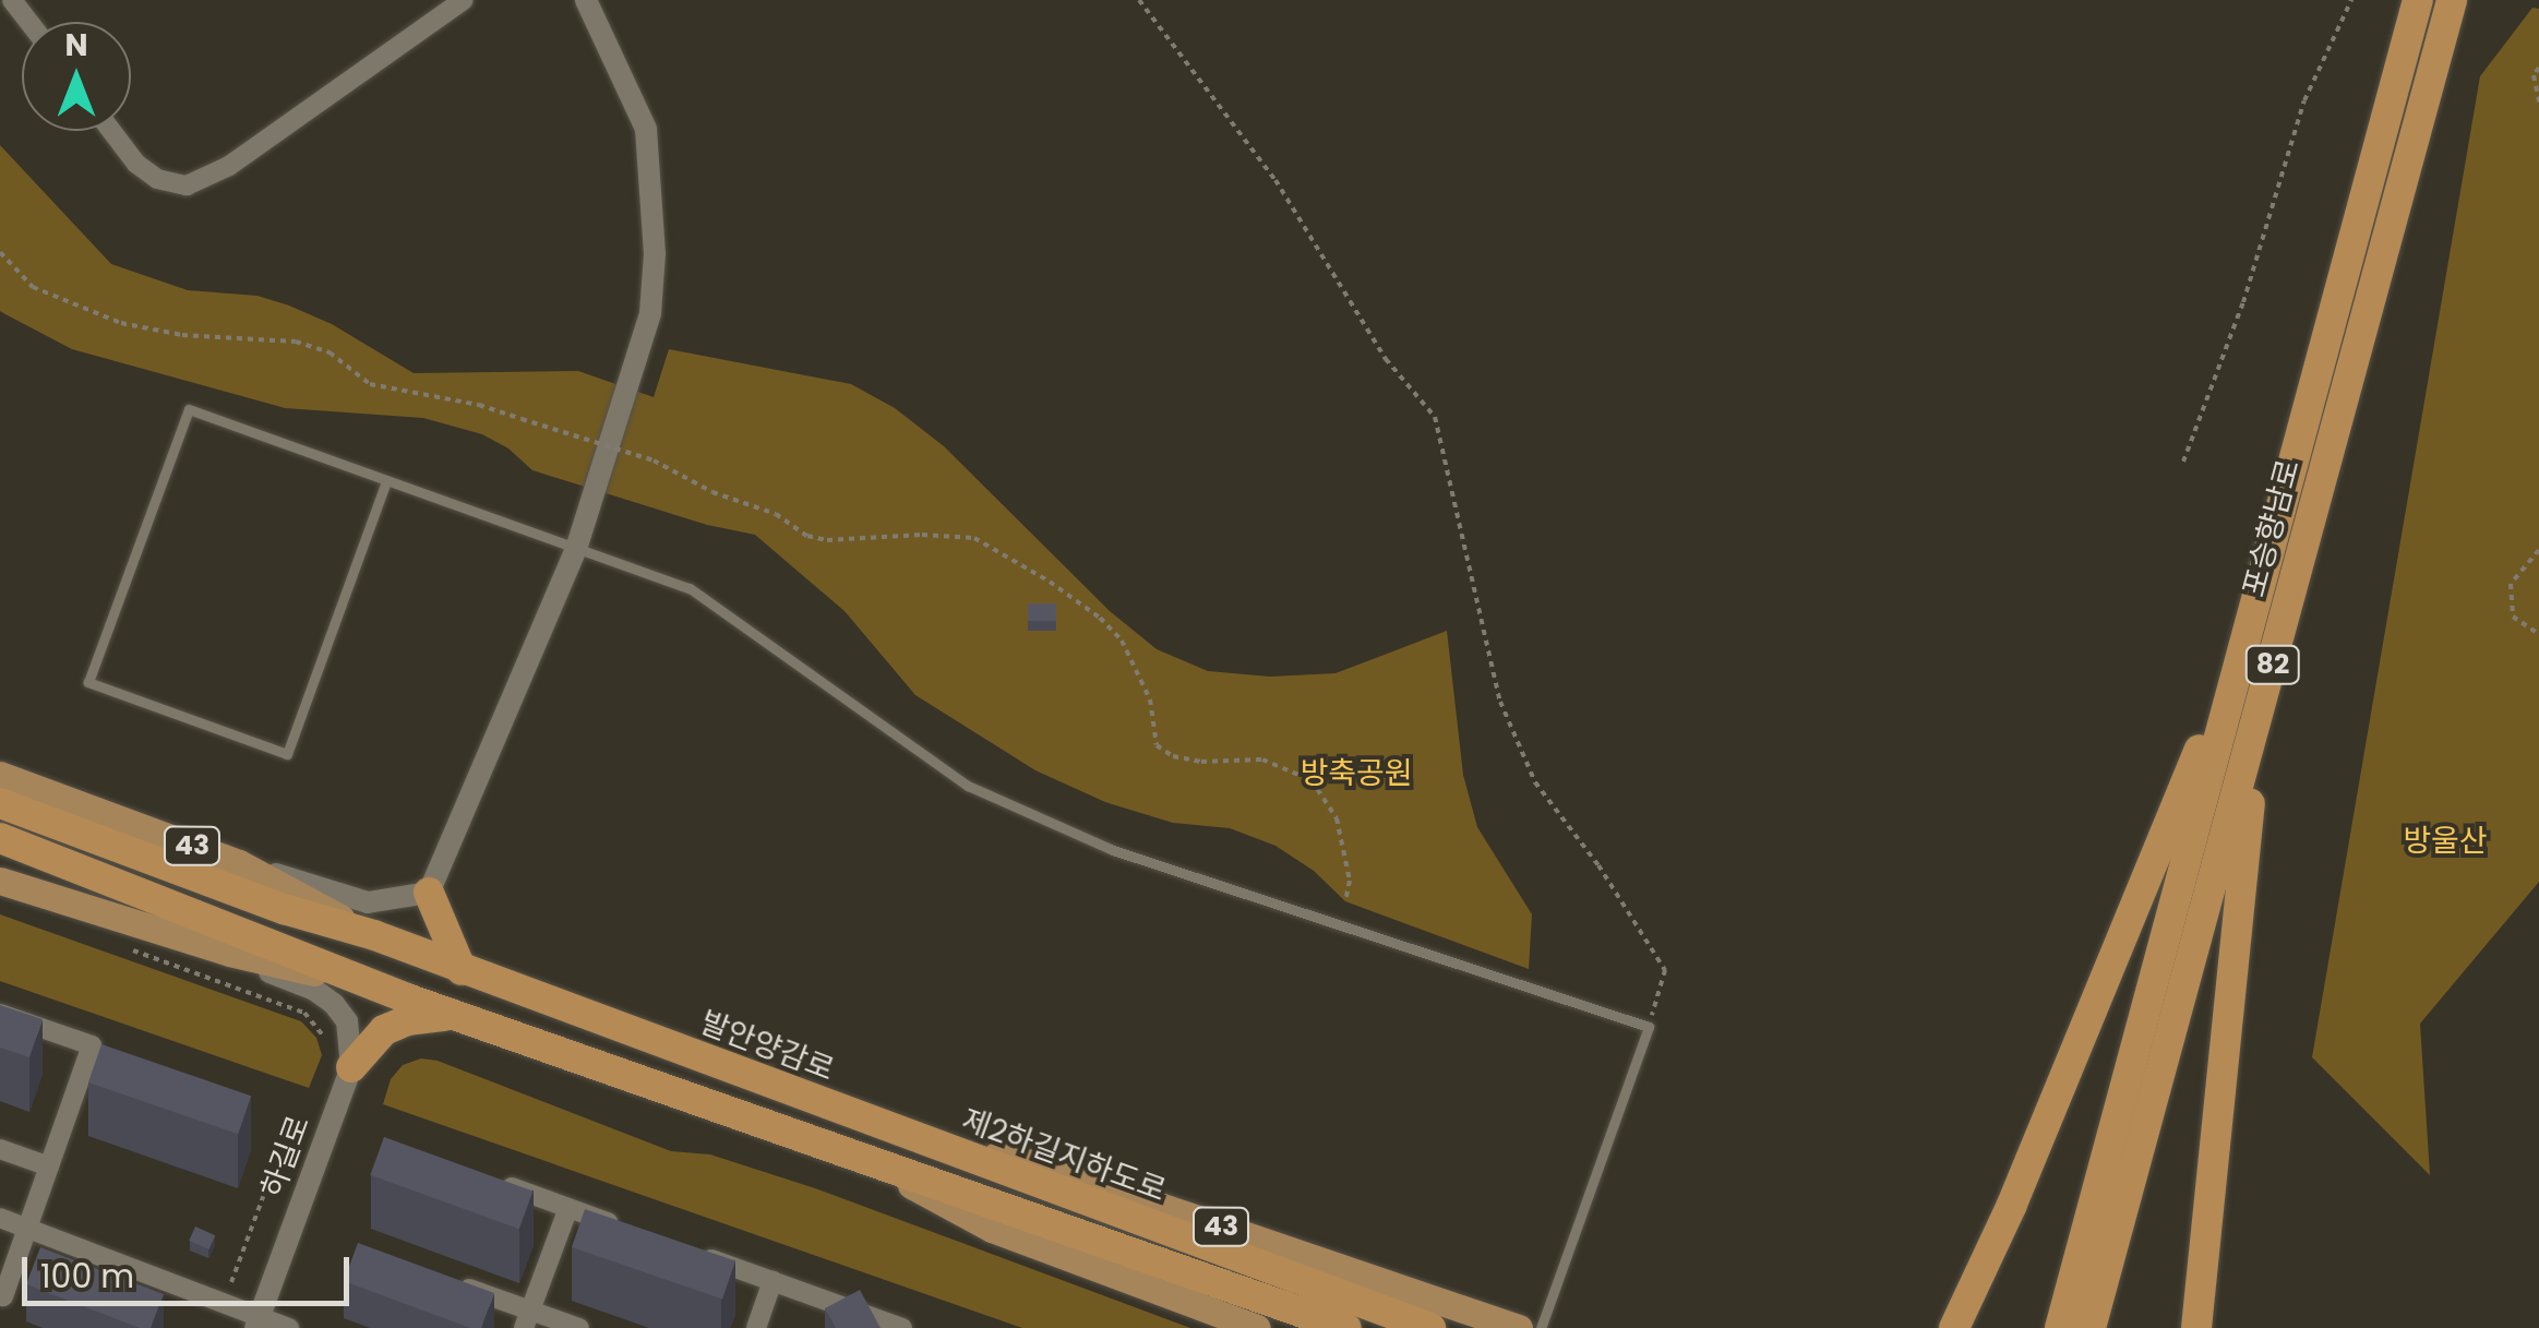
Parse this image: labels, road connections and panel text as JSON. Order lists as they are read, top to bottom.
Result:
{
  "streets": {
    "highway": [
      "포승향남로",
      "82",
      "43",
      "발안양감로",
      "제2하길지하도로"
    ],
    "street": ["하길로"]
  },
  "crossings": [
    ["43", "발안양감로"],
    ["발안양감로", "제2하길지하도로"]
  ],
  "parks": ["방축공원", "방울산"],
  "scale_bar": "100 m",
  "north": "top"
}
